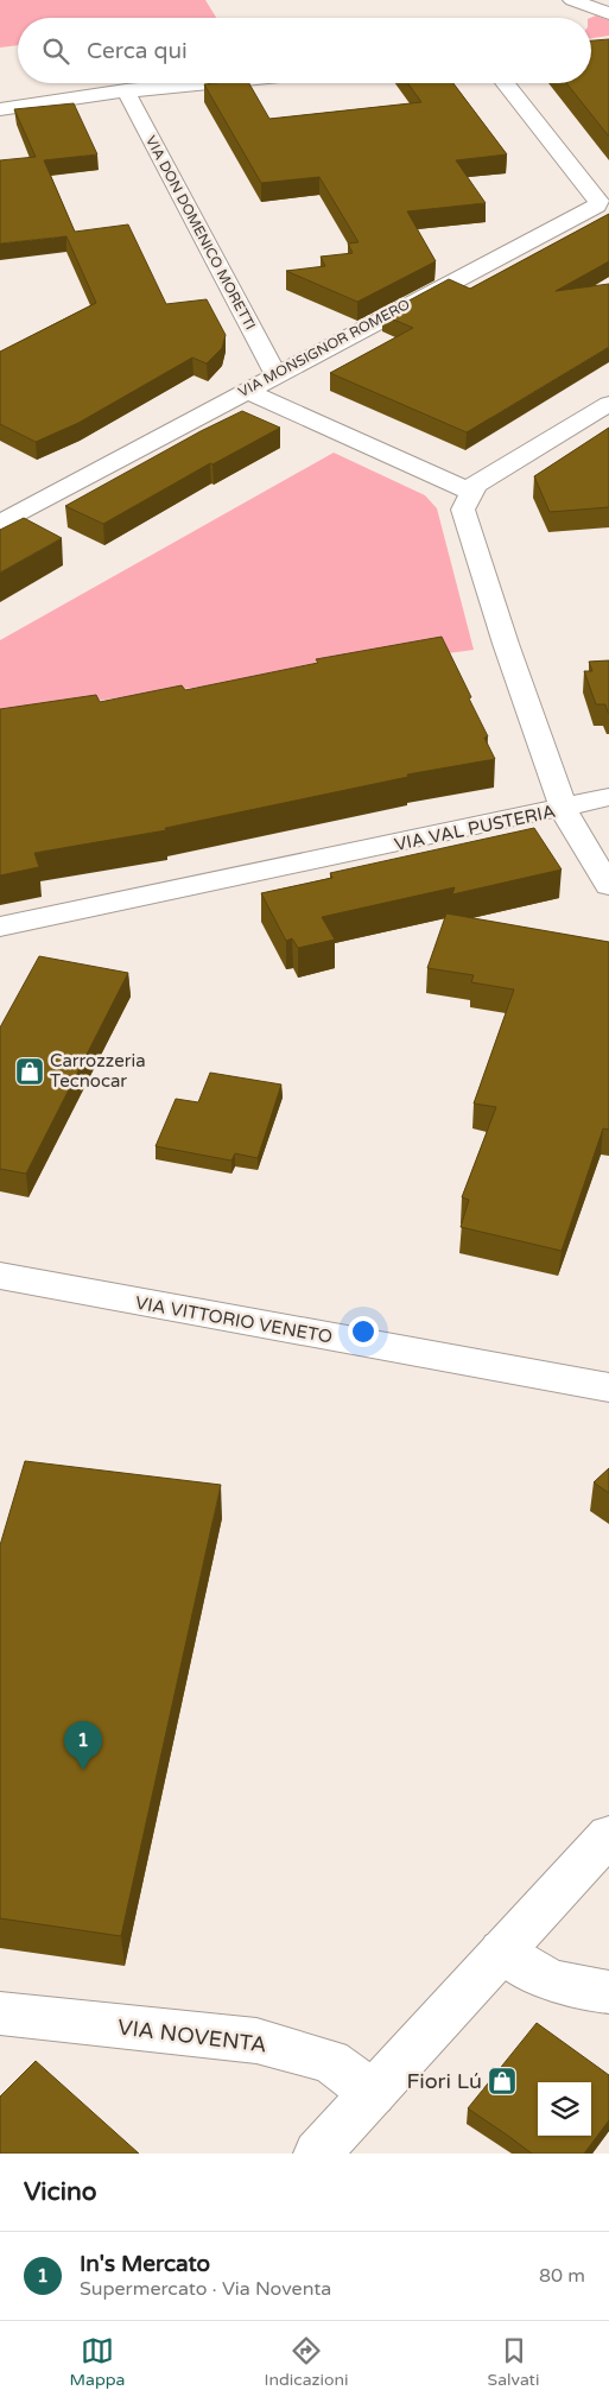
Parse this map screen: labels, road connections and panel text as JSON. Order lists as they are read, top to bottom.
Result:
{
  "streets": {
    "street": [
      "VIA DON DOMENICO MORETTI",
      "VIA MONSIGNOR ROMERO",
      "VIA VAL PUSTERIA",
      "VIA VITTORIO VENETO",
      "VIA NOVENTA"
    ]
  },
  "crossings": [
    ["VIA DON DOMENICO MORETTI", "VIA MONSIGNOR ROMERO"]
  ],
  "places": {
    "shop": ["Carrozzeria Tecnocar", "Fiori Lú"]
  },
  "page": {
    "search": "Cerca qui",
    "pins": "1",
    "heading": "Vicino",
    "list": [
      {
        "mark": "1",
        "name": "In's Mercato",
        "note": "Supermercato · Via Noventa",
        "value": "80 m"
      }
    ],
    "nav": ["Mappa", "Indicazioni", "Salvati"]
  }
}
